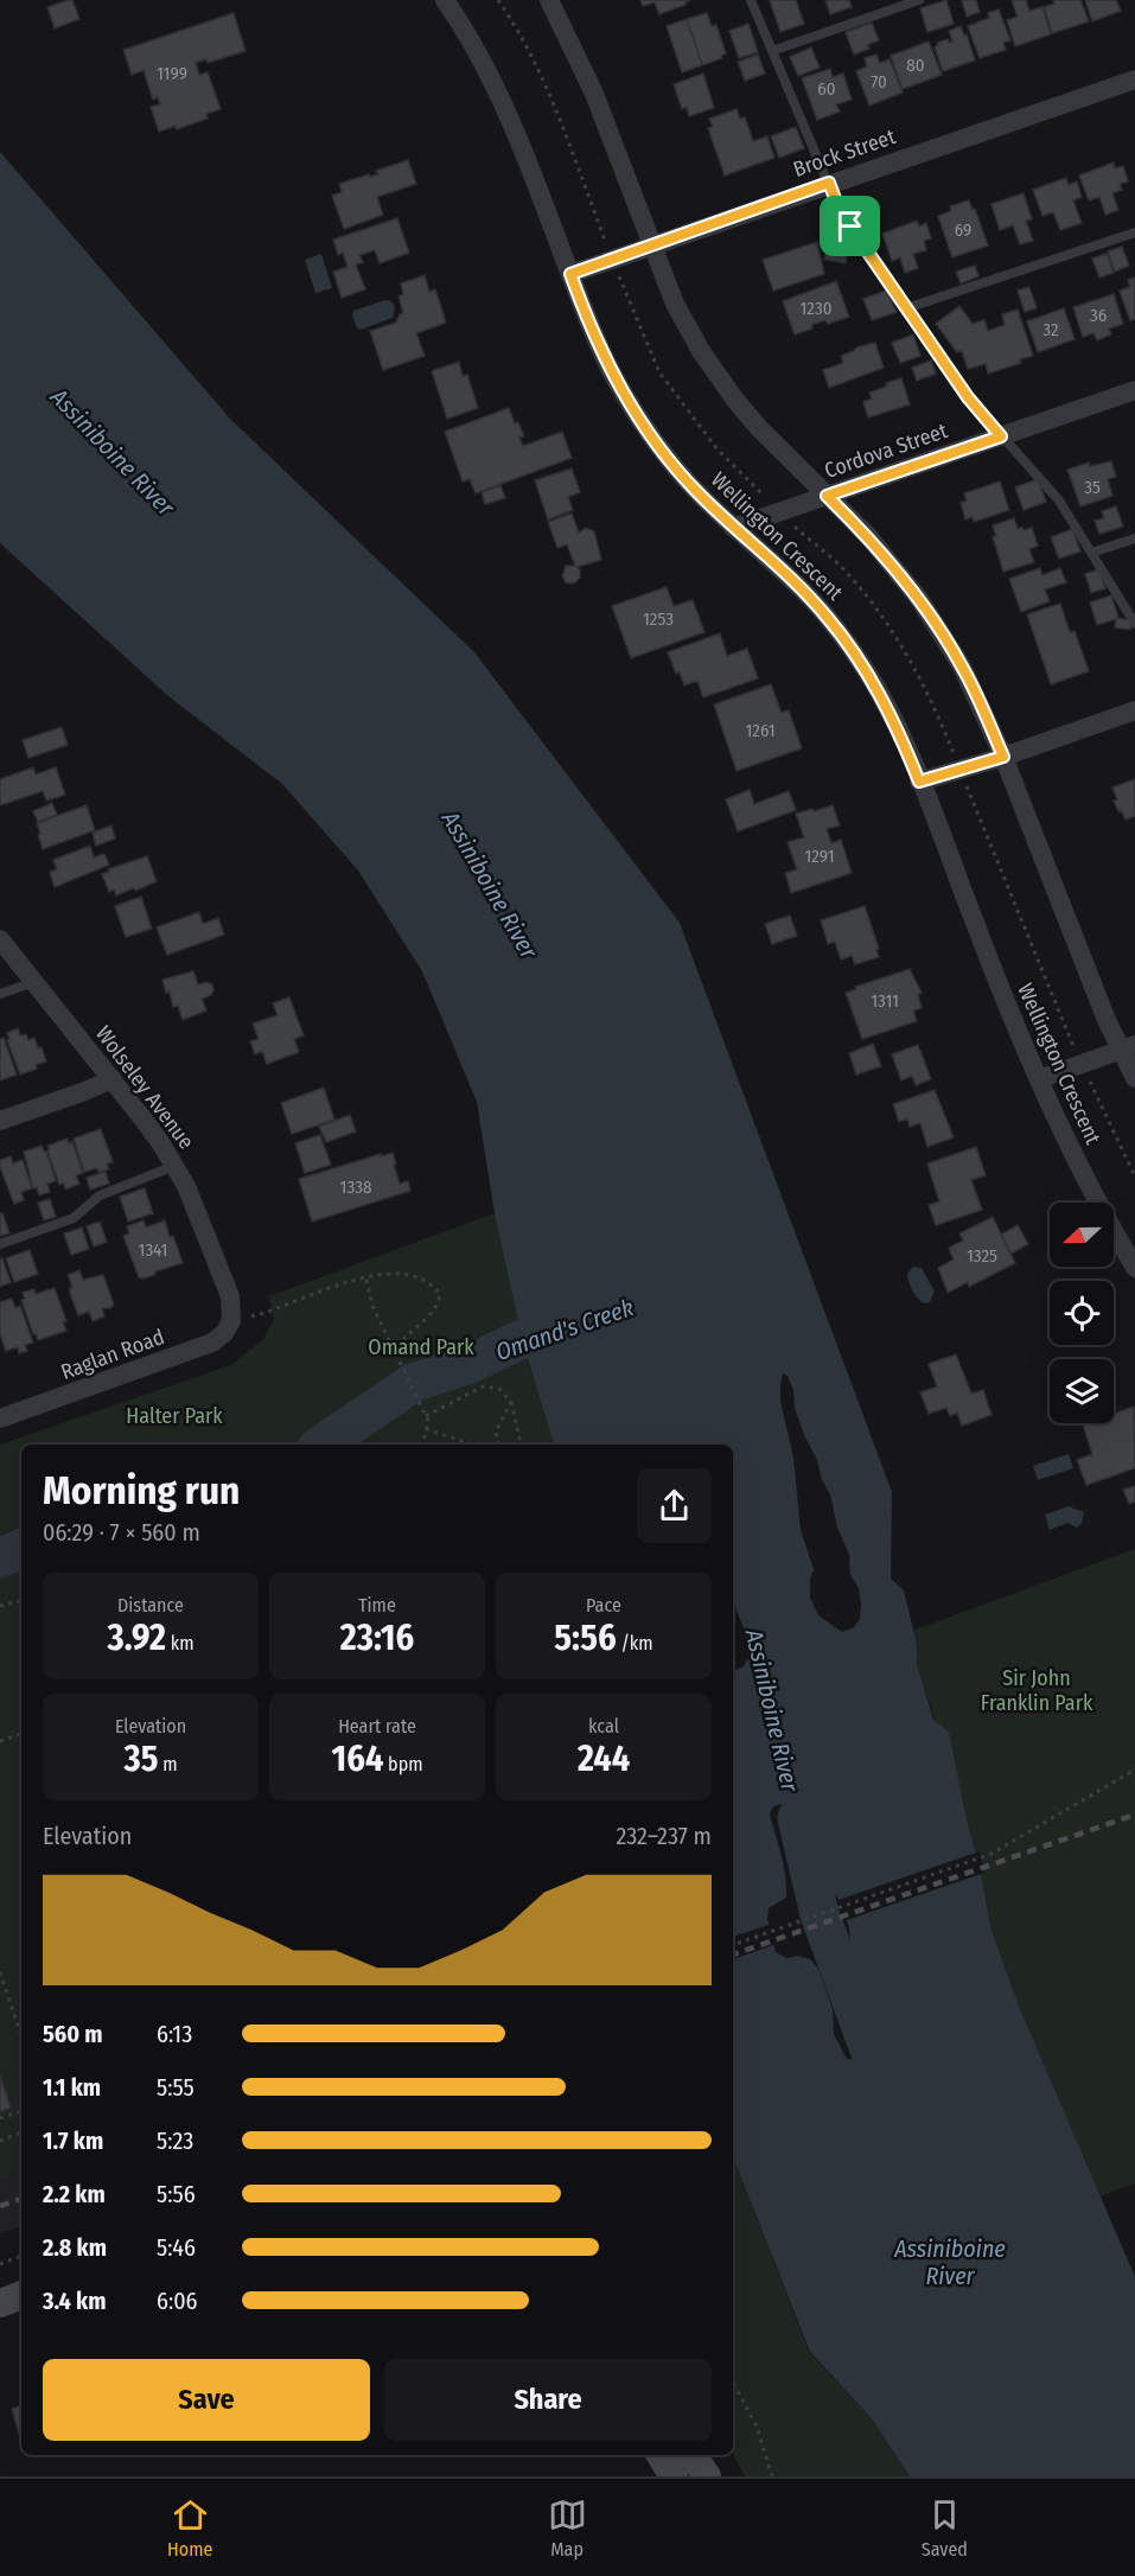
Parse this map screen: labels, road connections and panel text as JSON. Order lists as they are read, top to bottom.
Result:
{
  "streets": {
    "street": [
      "Brock Street",
      "Cordova Street",
      "Wellington Crescent",
      "Wolseley Avenue",
      "Raglan Road"
    ]
  },
  "crossings": [
    ["Brock Street", "Wellington Crescent"],
    ["Cordova Street", "Wellington Crescent"],
    ["Wolseley Avenue", "Raglan Road"]
  ],
  "water": ["Assiniboine River", "Omand's Creek"],
  "parks": ["Omand Park", "Halter Park", "Sir John Franklin Park"],
  "house_numbers": [
    "80",
    "1199",
    "70",
    "60",
    "69",
    "1230",
    "36",
    "32",
    "35",
    "1253",
    "1261",
    "1291",
    "1311",
    "1338",
    "1341",
    "1325"
  ],
  "north": "left",
  "page": {
    "heading": ["Morning run", "06:29 · 7 × 560 m"],
    "stats": [
      ["Distance", "3.92 km"],
      ["Time", "23:16"],
      ["Pace", "5:56 /km"],
      ["Elevation", "35 m"],
      ["Heart rate", "164 bpm"],
      ["kcal", "244"]
    ],
    "chart": ["Elevation", "232–237 m"],
    "list": [
      {
        "name": "560 m",
        "note": "6:13"
      },
      {
        "name": "1.1 km",
        "note": "5:55"
      },
      {
        "name": "1.7 km",
        "note": "5:23"
      },
      {
        "name": "2.2 km",
        "note": "5:56"
      },
      {
        "name": "2.8 km",
        "note": "5:46"
      },
      {
        "name": "3.4 km",
        "note": "6:06"
      }
    ],
    "buttons": ["Save", "Share"],
    "tabs": ["Home", "Map", "Saved"]
  }
}
